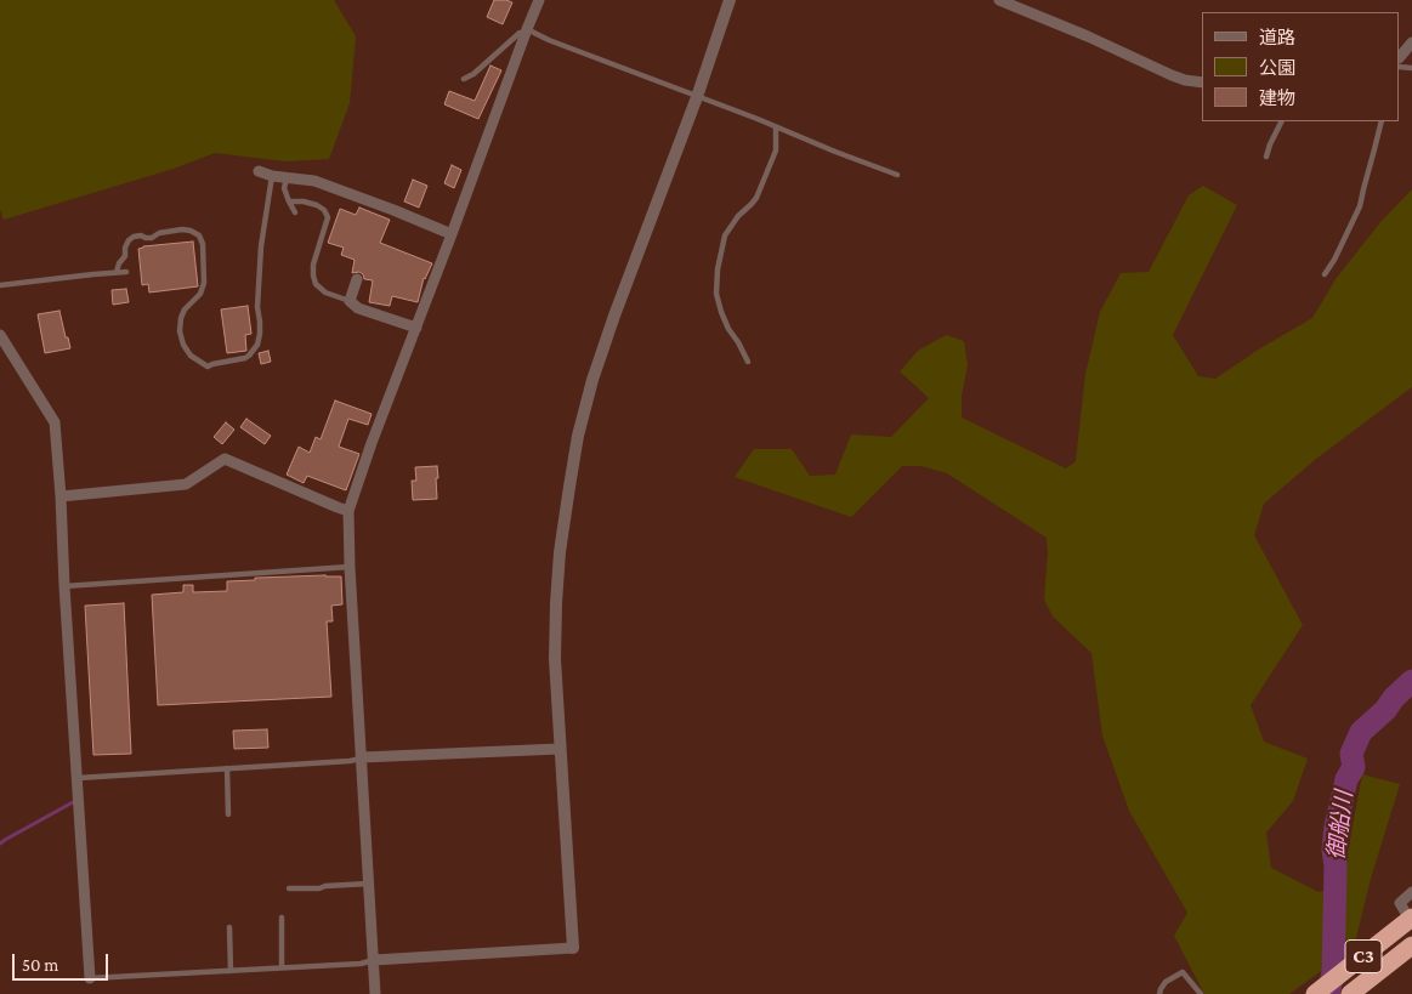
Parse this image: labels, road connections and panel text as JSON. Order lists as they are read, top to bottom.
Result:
{
  "streets": {
    "highway": ["C3"]
  },
  "water": ["御船川"],
  "legend": ["道路", "公園", "建物"],
  "scale_bar": "50 m"
}
